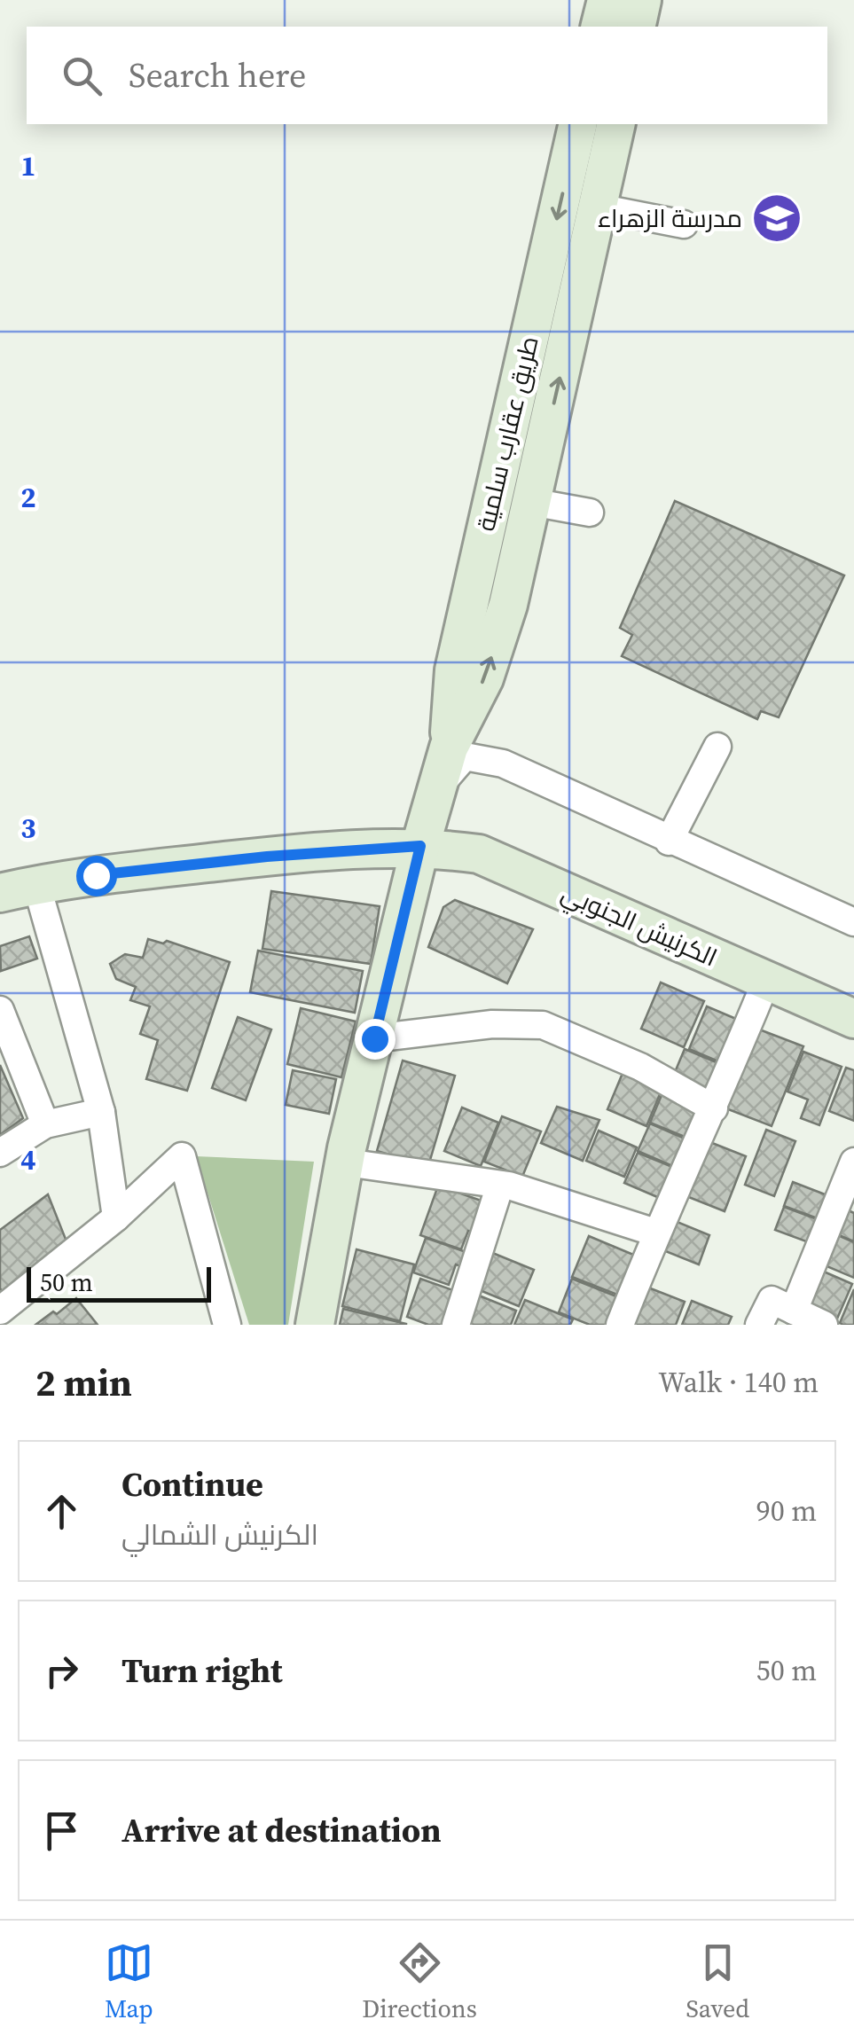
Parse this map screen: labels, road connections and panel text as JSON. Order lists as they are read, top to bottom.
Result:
{
  "streets": {
    "main road": ["طريق عقارب سلمية", "الكرنيش الجنوبي"]
  },
  "places": {
    "school or university": ["مدرسة الزهراء"]
  },
  "scale_bar": "50 m",
  "page": {
    "search": "Search here",
    "scale": "50 m",
    "heading": ["2 min", "Walk · 140 m"],
    "list": [
      ["Continue", "الكرنيش الشمالي", "90 m"],
      ["Turn right", "50 m"],
      "Arrive at destination"
    ],
    "nav": ["Map", "Directions", "Saved"]
  },
  "grid": {
    "rows": [
      "1",
      "2",
      "3",
      "4"
    ]
  }
}
